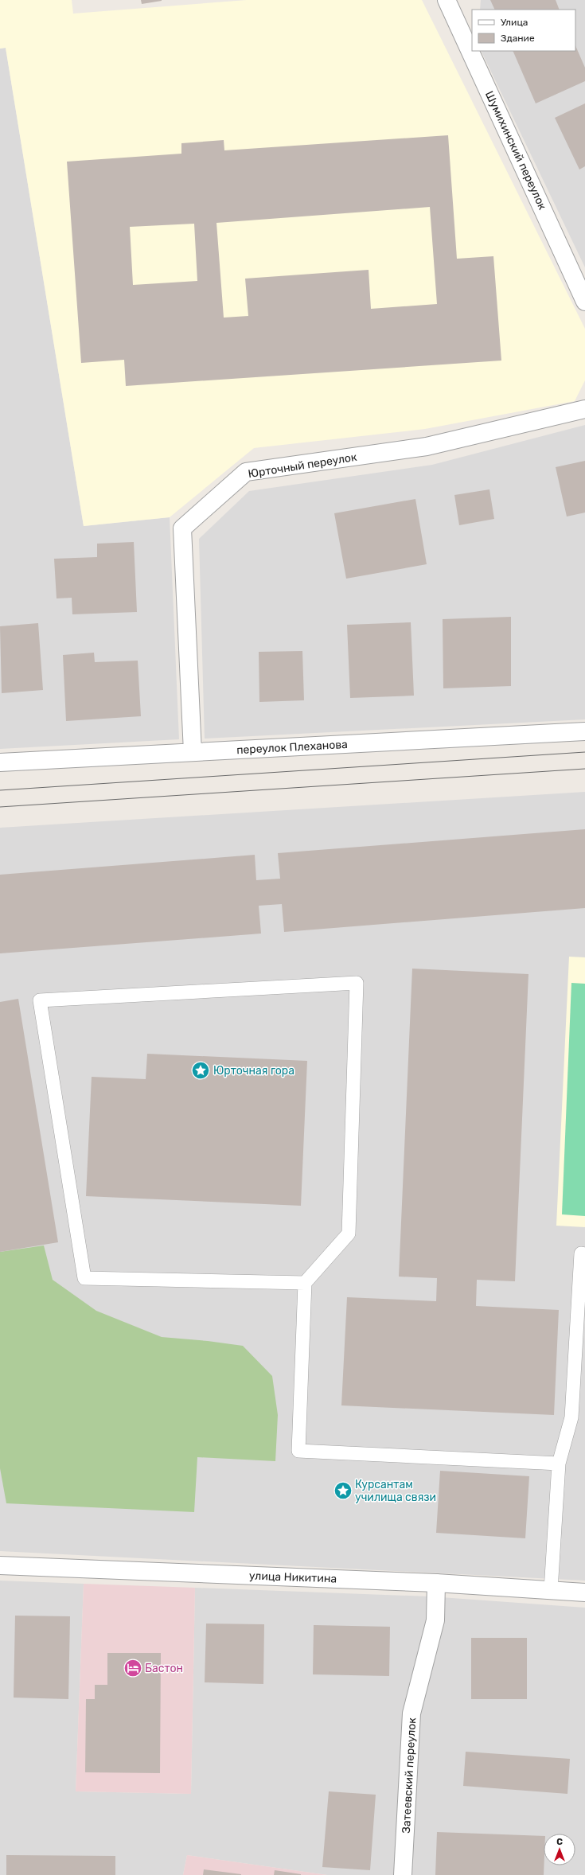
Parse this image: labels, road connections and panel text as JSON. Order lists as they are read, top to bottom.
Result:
{
  "streets": {
    "street": [
      "Шумихинский переулок",
      "Юрточный переулок",
      "переулок Плеханова",
      "улица Никитина",
      "Затеевский переулок"
    ]
  },
  "crossings": [
    ["Юрточный переулок", "переулок Плеханова"],
    ["улица Никитина", "Затеевский переулок"]
  ],
  "places": {
    "place": ["Юрточная гора", "Курсантам училища связи"],
    "hotel": ["Бастон"]
  },
  "legend": ["Улица", "Здание"],
  "north": "top"
}
